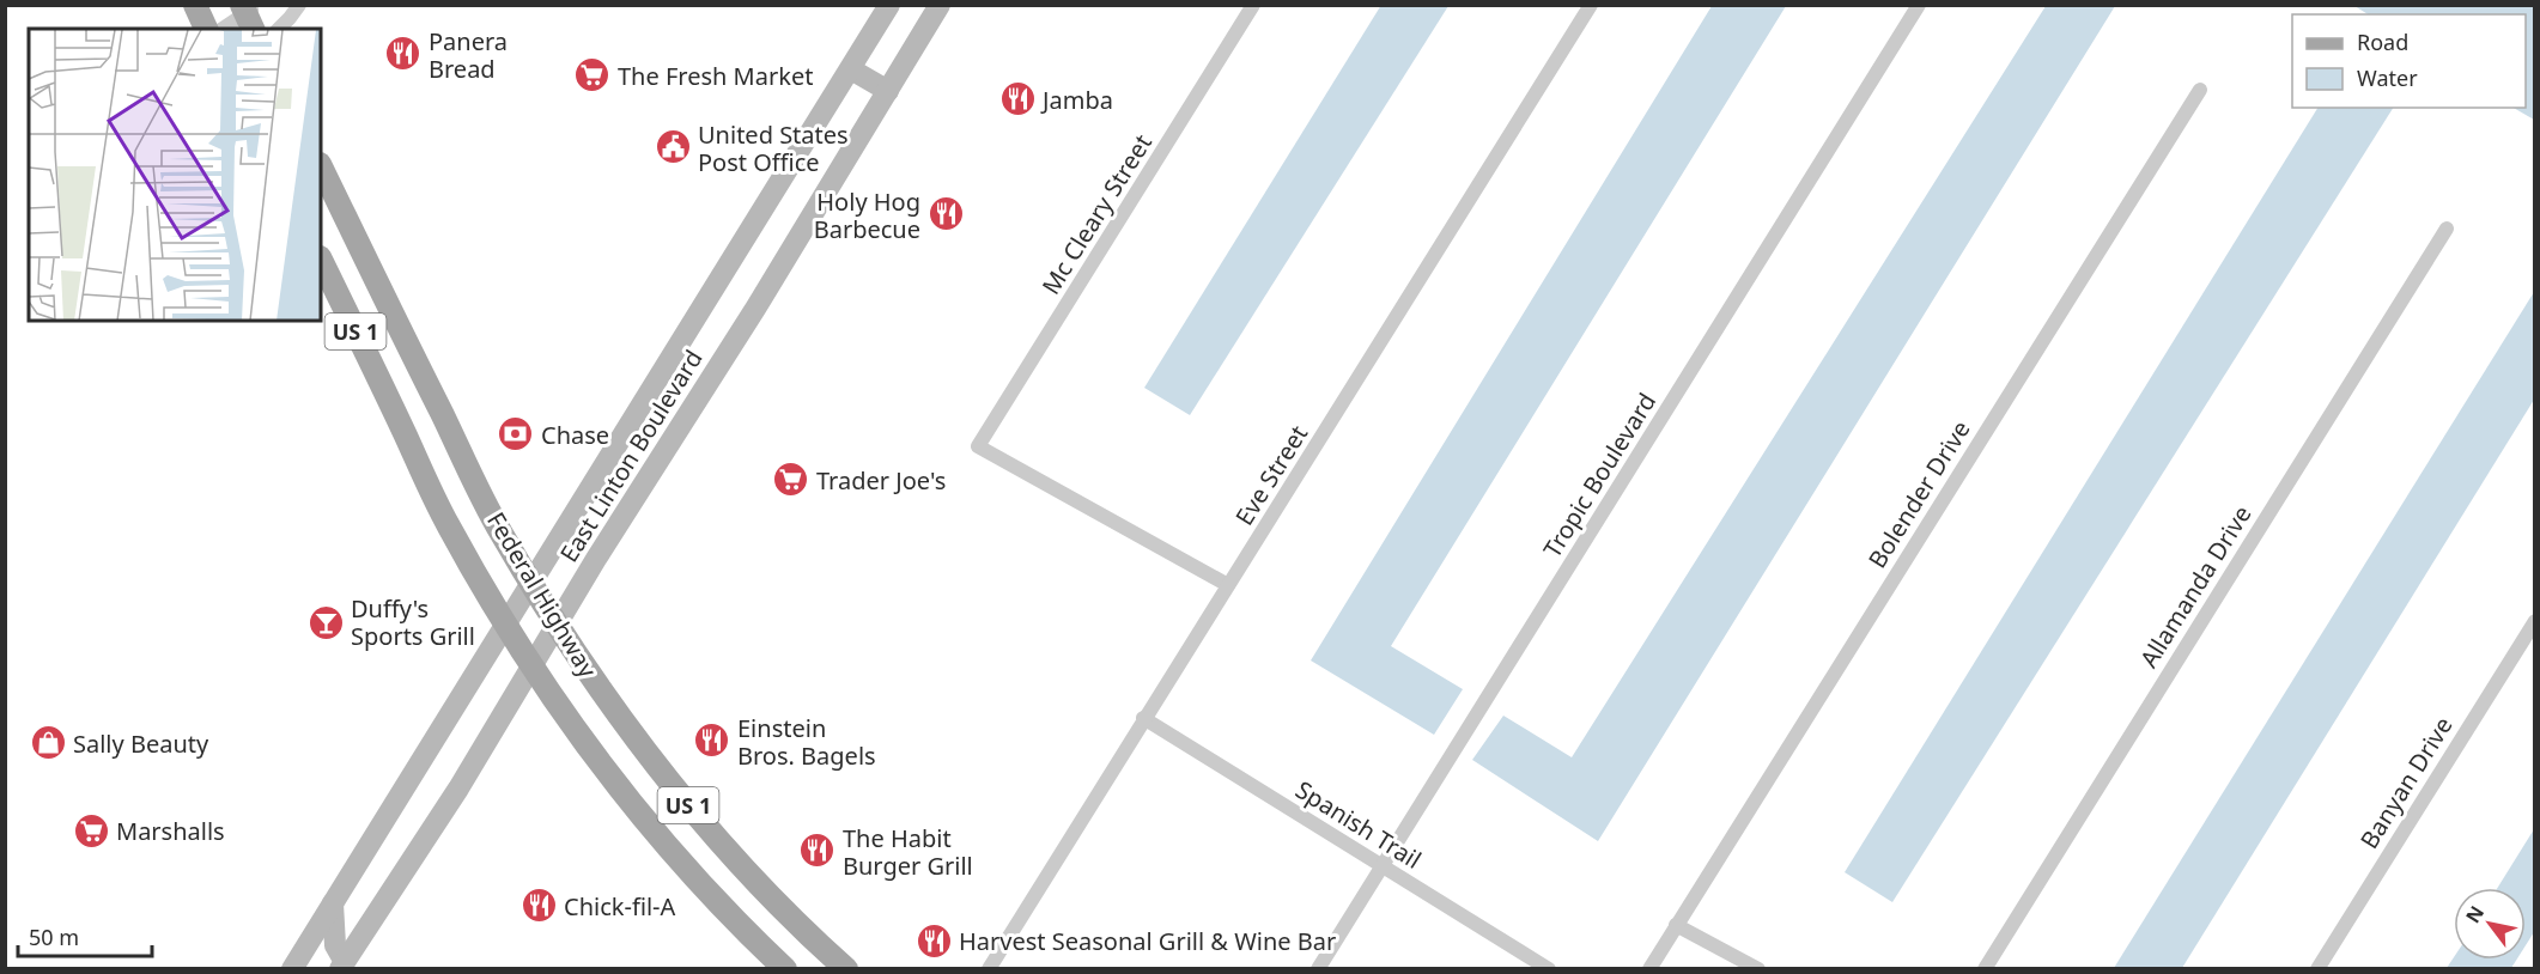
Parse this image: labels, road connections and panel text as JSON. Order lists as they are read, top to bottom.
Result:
{
  "streets": {
    "main road": ["US 1", "East Linton Boulevard", "Federal Highway"],
    "street": [
      "Mc Cleary Street",
      "Eve Street",
      "Tropic Boulevard",
      "Bolender Drive",
      "Allamanda Drive",
      "Banyan Drive",
      "Spanish Trail"
    ]
  },
  "crossings": [
    ["Mc Cleary Street", "Eve Street"],
    ["East Linton Boulevard", "Federal Highway"],
    ["Eve Street", "Spanish Trail"],
    ["Tropic Boulevard", "Spanish Trail"]
  ],
  "places": {
    "restaurant": [
      "Panera Bread",
      "Jamba",
      "Holy Hog Barbecue",
      "Einstein Bros. Bagels",
      "The Habit Burger Grill",
      "Chick-fil-A",
      "Harvest Seasonal Grill & Wine Bar"
    ],
    "supermarket": ["The Fresh Market", "Trader Joe's", "Marshalls"],
    "public building": ["United States Post Office"],
    "bank": ["Chase"],
    "bar": ["Duffy's Sports Grill"],
    "shop": ["Sally Beauty"]
  },
  "legend": ["Road", "Water"],
  "scale_bar": "50 m",
  "north": "top left"
}
